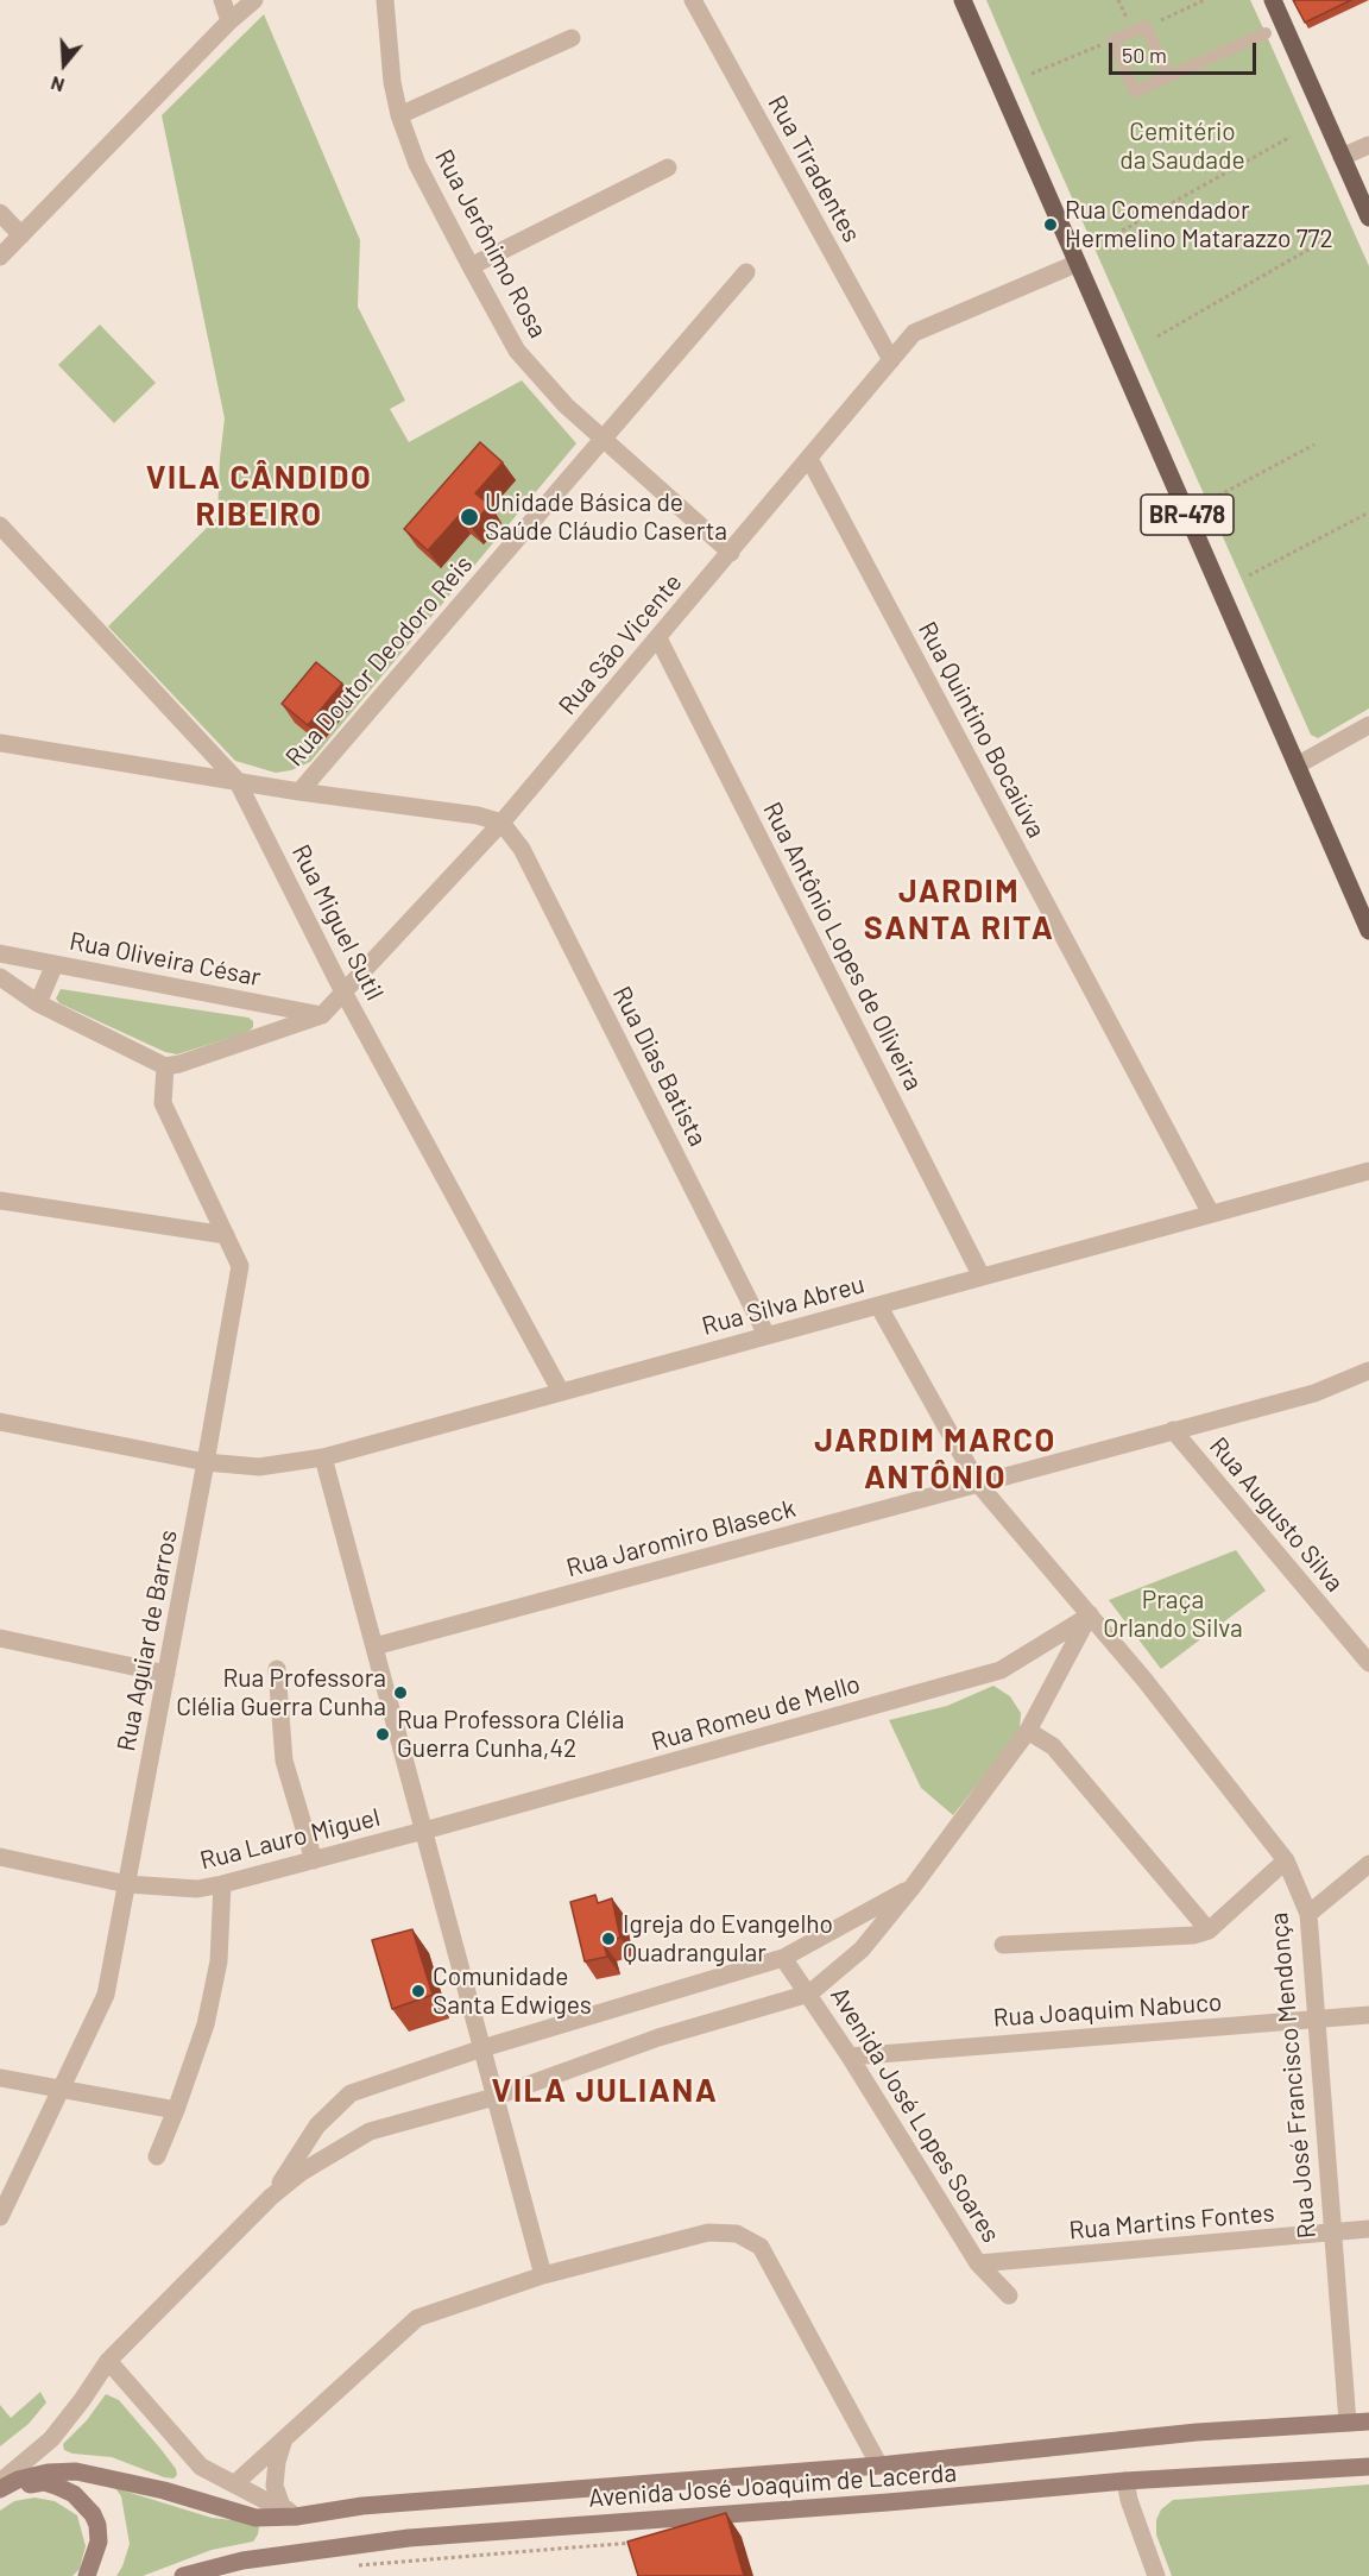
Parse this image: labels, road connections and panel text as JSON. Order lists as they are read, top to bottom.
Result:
{
  "streets": {
    "main road": ["BR-478", "Avenida José Joaquim de Lacerda"],
    "street": [
      "Rua Tiradentes",
      "Rua Jerônimo Rosa",
      "Rua São Vicente",
      "Rua Doutor Deodoro Reis",
      "Rua Quintino Bocaiúva",
      "Rua Miguel Sutil",
      "Rua Antônio Lopes de Oliveira",
      "Rua Oliveira César",
      "Rua Dias Batista",
      "Rua Silva Abreu",
      "Rua Augusto Silva",
      "Rua Jaromiro Blaseck",
      "Rua Aguiar de Barros",
      "Rua Romeu de Mello",
      "Rua Lauro Miguel",
      "Rua Joaquim Nabuco",
      "Rua José Francisco Mendonça",
      "Avenida José Lopes Soares",
      "Rua Martins Fontes"
    ]
  },
  "crossings": [
    ["Rua Tiradentes", "Rua São Vicente"],
    ["Rua Jerônimo Rosa", "Rua São Vicente"],
    ["Rua Jerônimo Rosa", "Rua Doutor Deodoro Reis"],
    ["BR-478", "Rua São Vicente"],
    ["Rua São Vicente", "Rua Quintino Bocaiúva"],
    ["Rua São Vicente", "Rua Miguel Sutil"],
    ["Rua São Vicente", "Rua Antônio Lopes de Oliveira"],
    ["Rua São Vicente", "Rua Oliveira César"],
    ["Rua São Vicente", "Rua Dias Batista"],
    ["Rua Quintino Bocaiúva", "Rua Silva Abreu"],
    ["Rua Miguel Sutil", "Rua Silva Abreu"],
    ["Rua Antônio Lopes de Oliveira", "Rua Silva Abreu"],
    ["Rua Dias Batista", "Rua Silva Abreu"],
    ["Rua Silva Abreu", "Rua Aguiar de Barros"],
    ["Rua Silva Abreu", "Rua José Francisco Mendonça"],
    ["Rua Augusto Silva", "Rua Jaromiro Blaseck"],
    ["Rua Jaromiro Blaseck", "Rua José Francisco Mendonça"],
    ["Rua Aguiar de Barros", "Rua Lauro Miguel"],
    ["Rua Romeu de Mello", "Rua Lauro Miguel"],
    ["Rua Romeu de Mello", "Rua José Francisco Mendonça"],
    ["Rua Joaquim Nabuco", "Rua José Francisco Mendonça"],
    ["Rua Joaquim Nabuco", "Avenida José Lopes Soares"],
    ["Rua José Francisco Mendonça", "Rua Martins Fontes"],
    ["Rua José Francisco Mendonça", "Avenida José Joaquim de Lacerda"],
    ["Avenida José Lopes Soares", "Rua Martins Fontes"]
  ],
  "districts": [
    "VILA CÂNDIDO RIBEIRO",
    "JARDIM SANTA RITA",
    "JARDIM MARCO ANTÔNIO",
    "VILA JULIANA"
  ],
  "parks": ["Cemitério da Saudade", "Praça Orlando Silva"],
  "places": [
    "Rua Comendador Hermelino Matarazzo 772",
    "Unidade Básica de Saúde Cláudio Caserta",
    "Rua Professora Clélia Guerra Cunha",
    "Rua Professora Clélia Guerra Cunha,42",
    "Igreja do Evangelho Quadrangular",
    "Comunidade Santa Edwiges"
  ],
  "scale_bar": "50 m",
  "north": "bottom"
}
